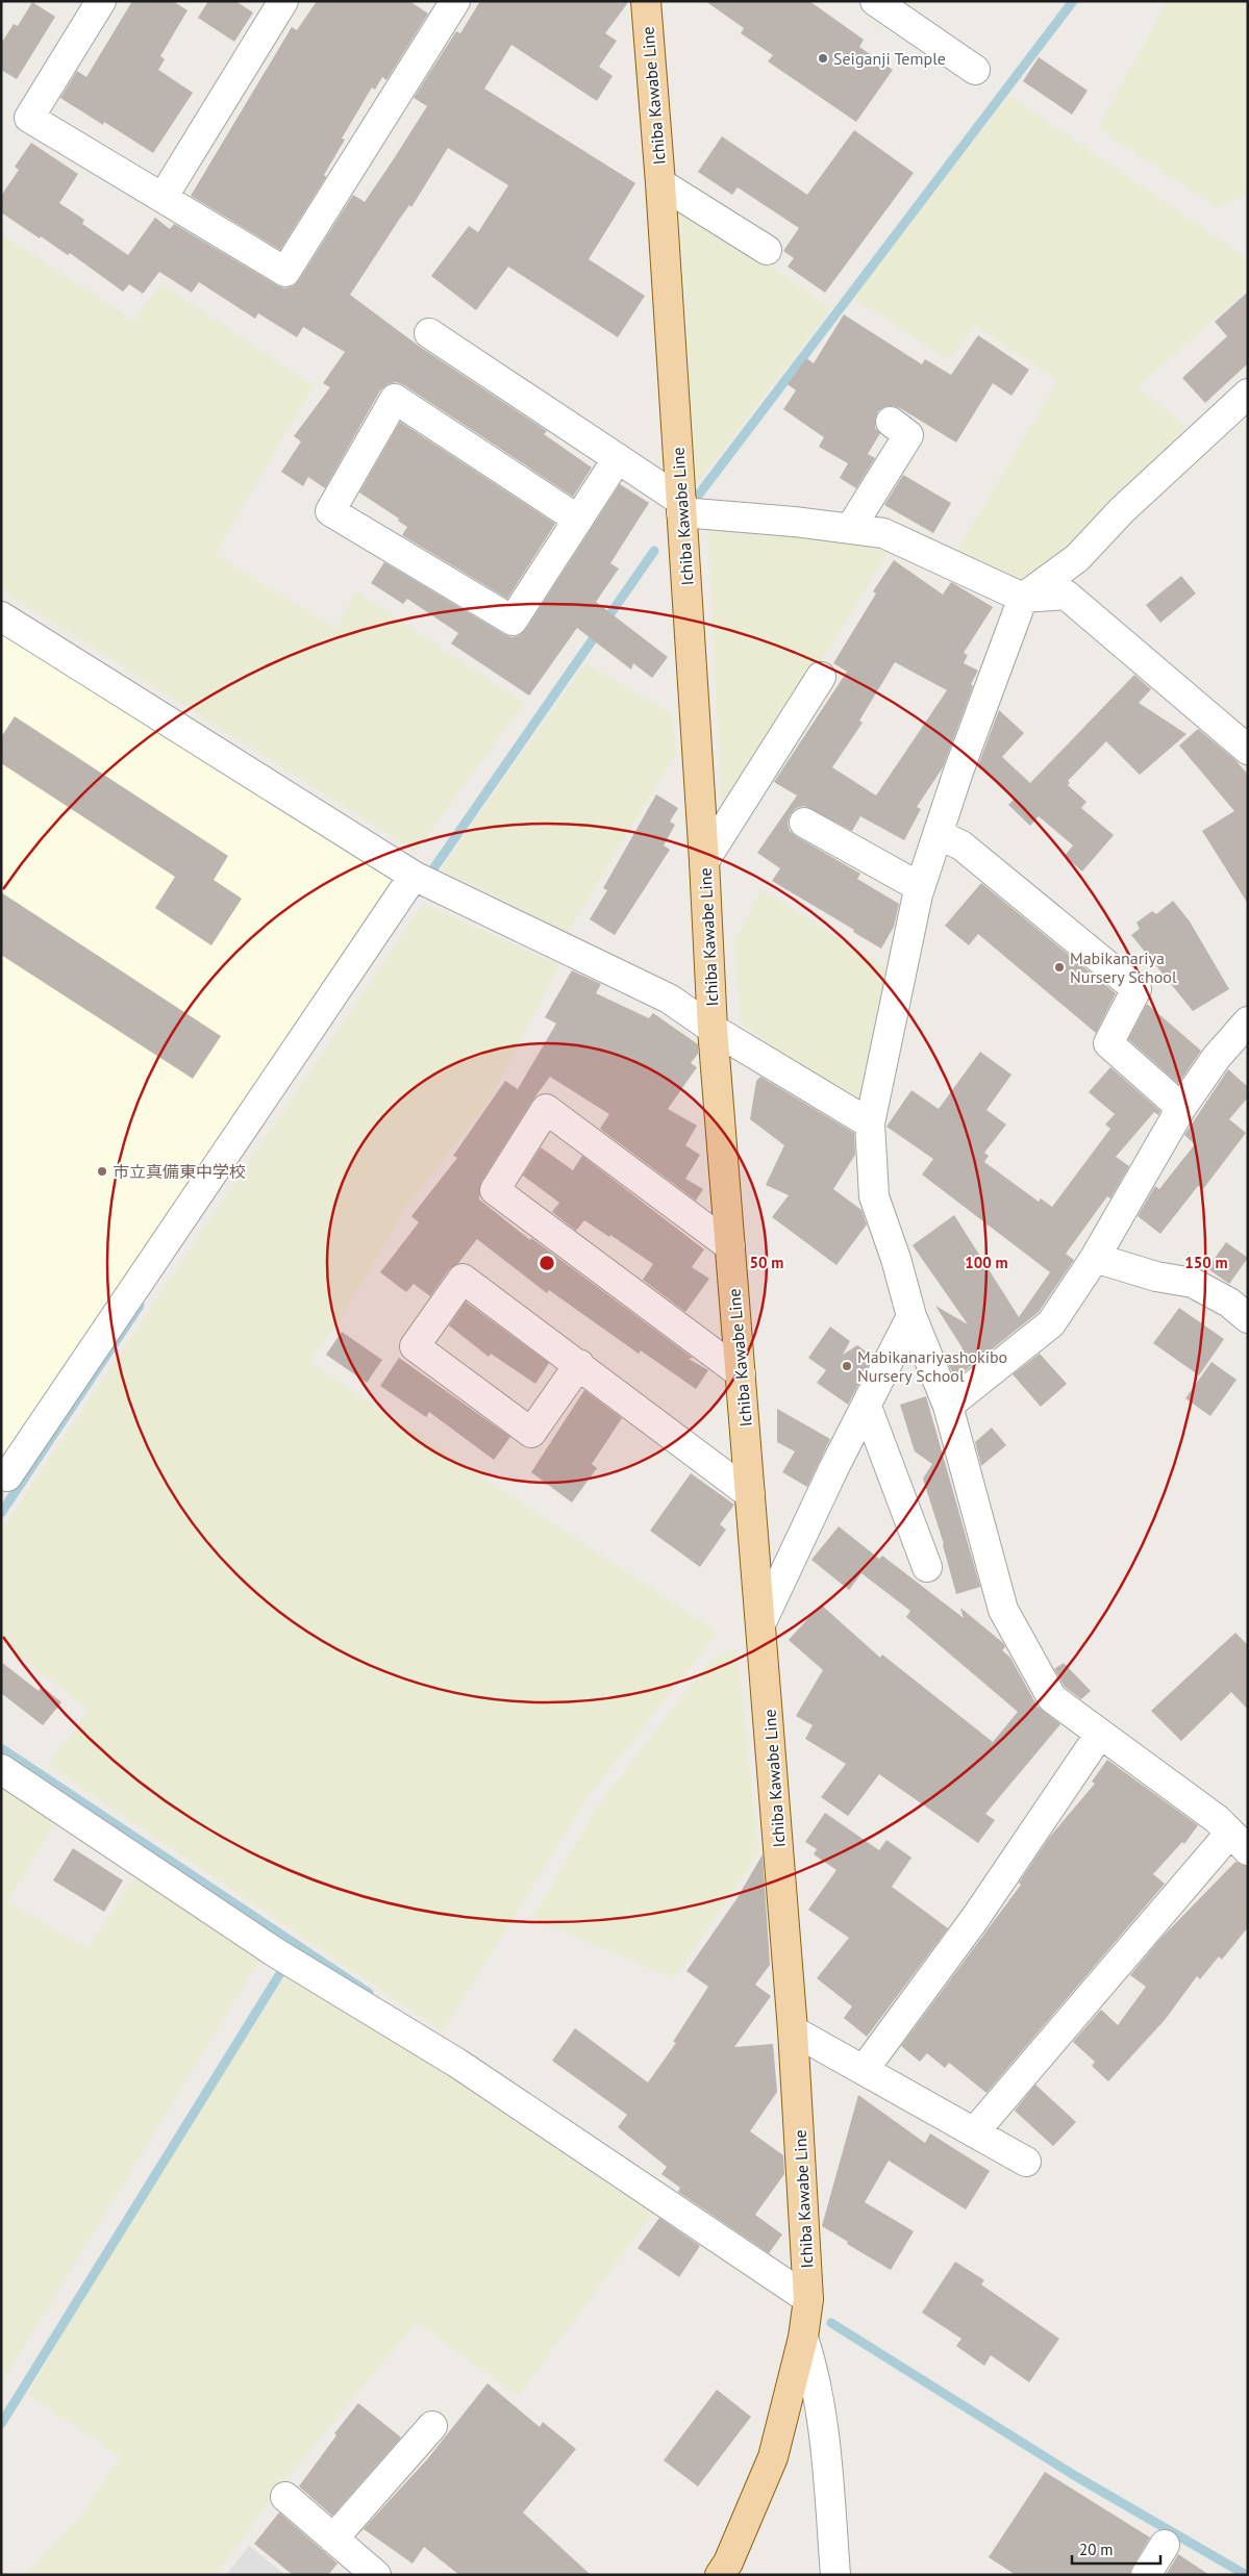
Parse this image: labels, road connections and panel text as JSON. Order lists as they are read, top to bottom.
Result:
{
  "streets": {
    "main road": ["Ichiba Kawabe Line"]
  },
  "places": [
    "Seiganji Temple",
    "Mabikanariya Nursery School",
    "市立真備東中学校",
    "Mabikanariyashokibo Nursery School"
  ],
  "scale_bar": "20 m",
  "rings": ["50 m", "100 m", "150 m"]
}
